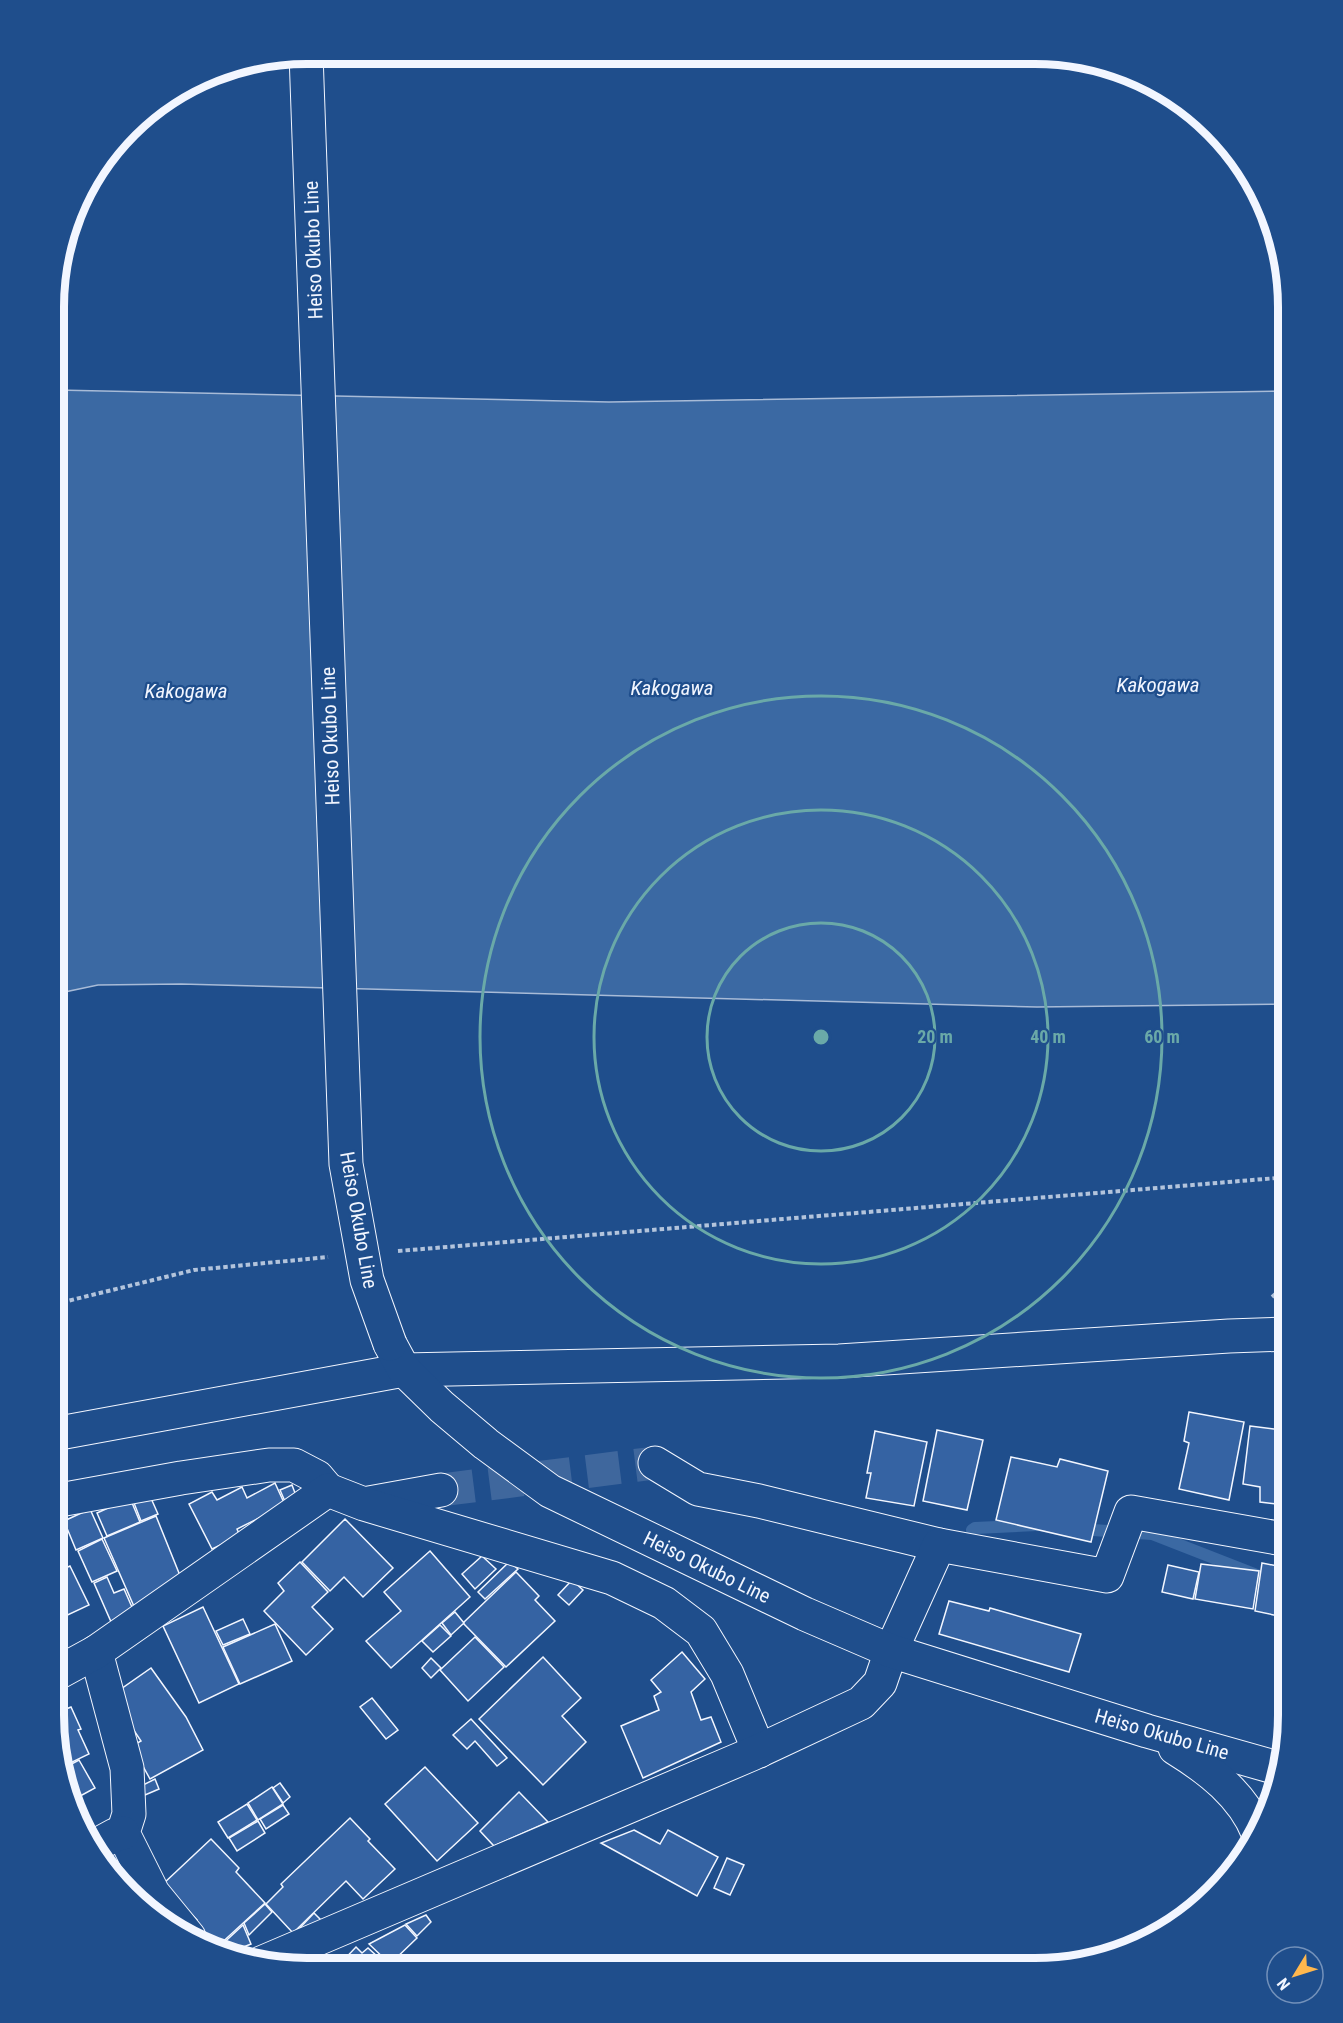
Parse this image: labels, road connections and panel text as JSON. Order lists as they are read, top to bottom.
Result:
{
  "streets": {
    "street": ["Heiso Okubo Line"]
  },
  "water": ["Kakogawa"],
  "north": "bottom left",
  "rings": ["20 m", "40 m", "60 m"]
}
